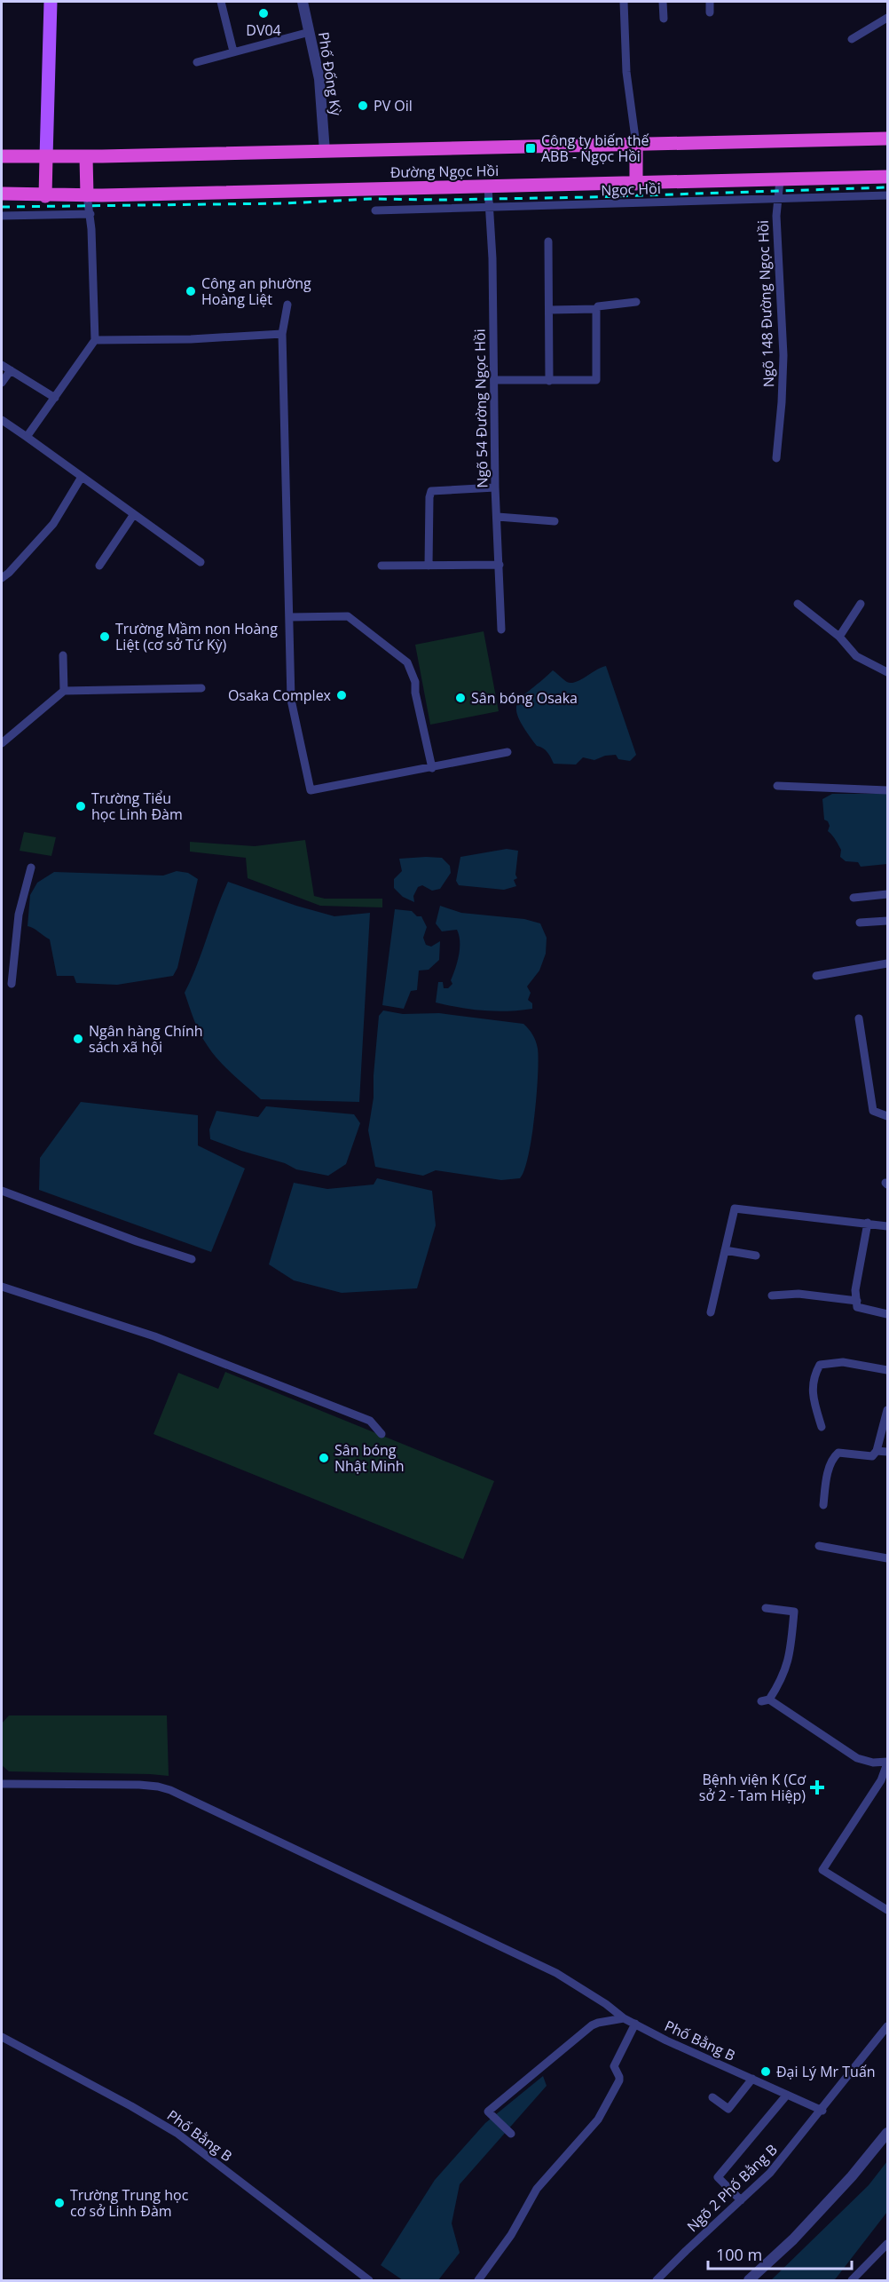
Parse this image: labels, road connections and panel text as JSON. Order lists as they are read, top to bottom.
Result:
{
  "streets": {
    "highway": ["Đường Ngọc Hồi"],
    "street": [
      "Phố Đống Kỳ",
      "Ngọc Hồi",
      "Ngõ 148 Đường Ngọc Hồi",
      "Ngõ 54 Đường Ngọc Hồi",
      "Phố Bằng B",
      "Ngõ 2 Phố Bằng B"
    ]
  },
  "crossings": [
    ["Phố Đống Kỳ", "Đường Ngọc Hồi"],
    ["Đường Ngọc Hồi", "Ngõ 148 Đường Ngọc Hồi"],
    ["Đường Ngọc Hồi", "Ngõ 54 Đường Ngọc Hồi"],
    ["Ngọc Hồi", "Ngõ 148 Đường Ngọc Hồi"],
    ["Ngọc Hồi", "Ngõ 54 Đường Ngọc Hồi"],
    ["Phố Bằng B", "Ngõ 2 Phố Bằng B"]
  ],
  "places": {
    "other": [
      "DV04",
      "PV Oil",
      "Công an phường Hoàng Liệt",
      "Trường Mầm non Hoàng Liệt (cơ sở Tứ Kỳ)",
      "Osaka Complex",
      "Sân bóng Osaka",
      "Trường Tiểu học Linh Đàm",
      "Ngân hàng Chính sách xã hội",
      "Sân bóng Nhật Minh",
      "Đại Lý Mr Tuấn",
      "Trường Trung học cơ sở Linh Đàm"
    ],
    "transit": ["Công ty biến thế ABB - Ngọc Hồi"],
    "health": ["Bệnh viện K (Cơ sở 2 - Tam Hiệp)"]
  },
  "scale_bar": "100 m"
}
